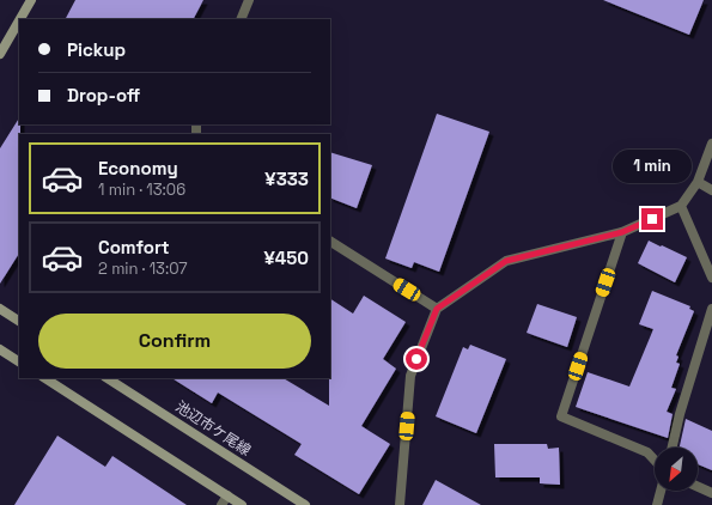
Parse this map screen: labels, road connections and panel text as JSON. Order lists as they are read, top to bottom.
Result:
{
  "streets": {
    "street": ["池辺市ケ尾線"]
  },
  "north": "bottom left",
  "page": {
    "banner": ["Pickup", "Drop-off"],
    "list": [
      {
        "name": "Economy",
        "note": "1 min · 13:06",
        "value": "¥333"
      },
      {
        "name": "Comfort",
        "note": "2 min · 13:07",
        "value": "¥450"
      }
    ],
    "bubble": "1 min",
    "buttons": "Confirm"
  }
}
